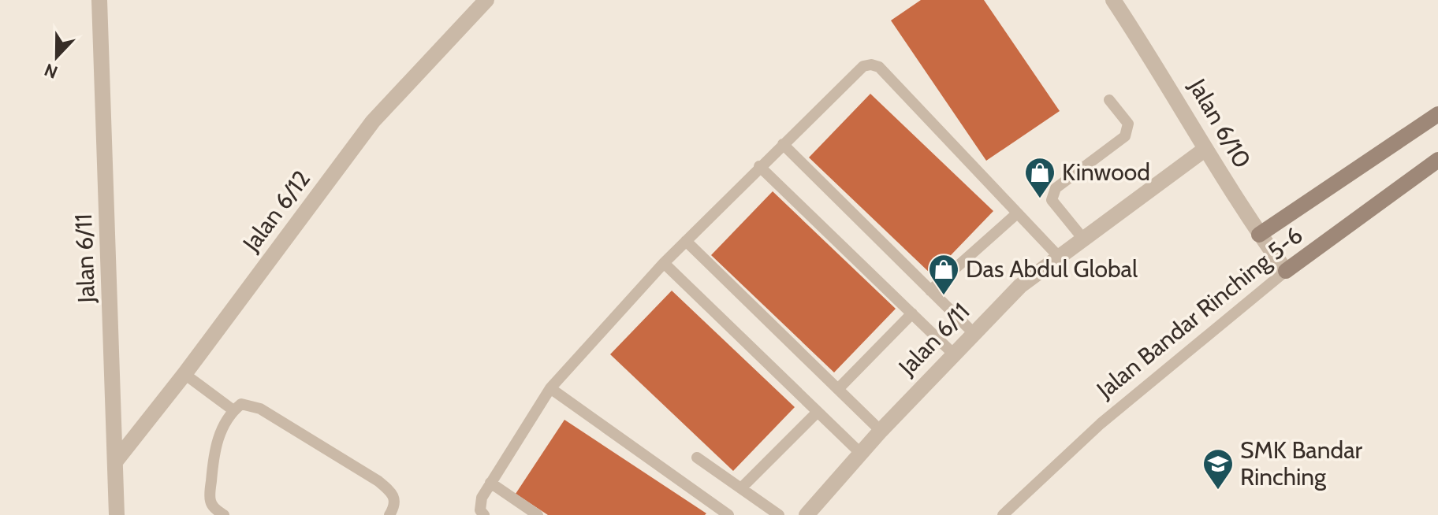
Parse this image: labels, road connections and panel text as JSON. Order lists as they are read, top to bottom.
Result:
{
  "streets": {
    "street": [
      "Jalan 6/10",
      "Jalan 6/12",
      "Jalan 6/11",
      "Jalan Bandar Rinching 5-6"
    ]
  },
  "crossings": [
    ["Jalan 6/10", "Jalan 6/11"],
    ["Jalan 6/10", "Jalan Bandar Rinching 5-6"],
    ["Jalan 6/12", "Jalan 6/11"]
  ],
  "places": {
    "shop": ["Kinwood", "Das Abdul Global"],
    "school or university": ["SMK Bandar Rinching"]
  },
  "north": "bottom"
}
